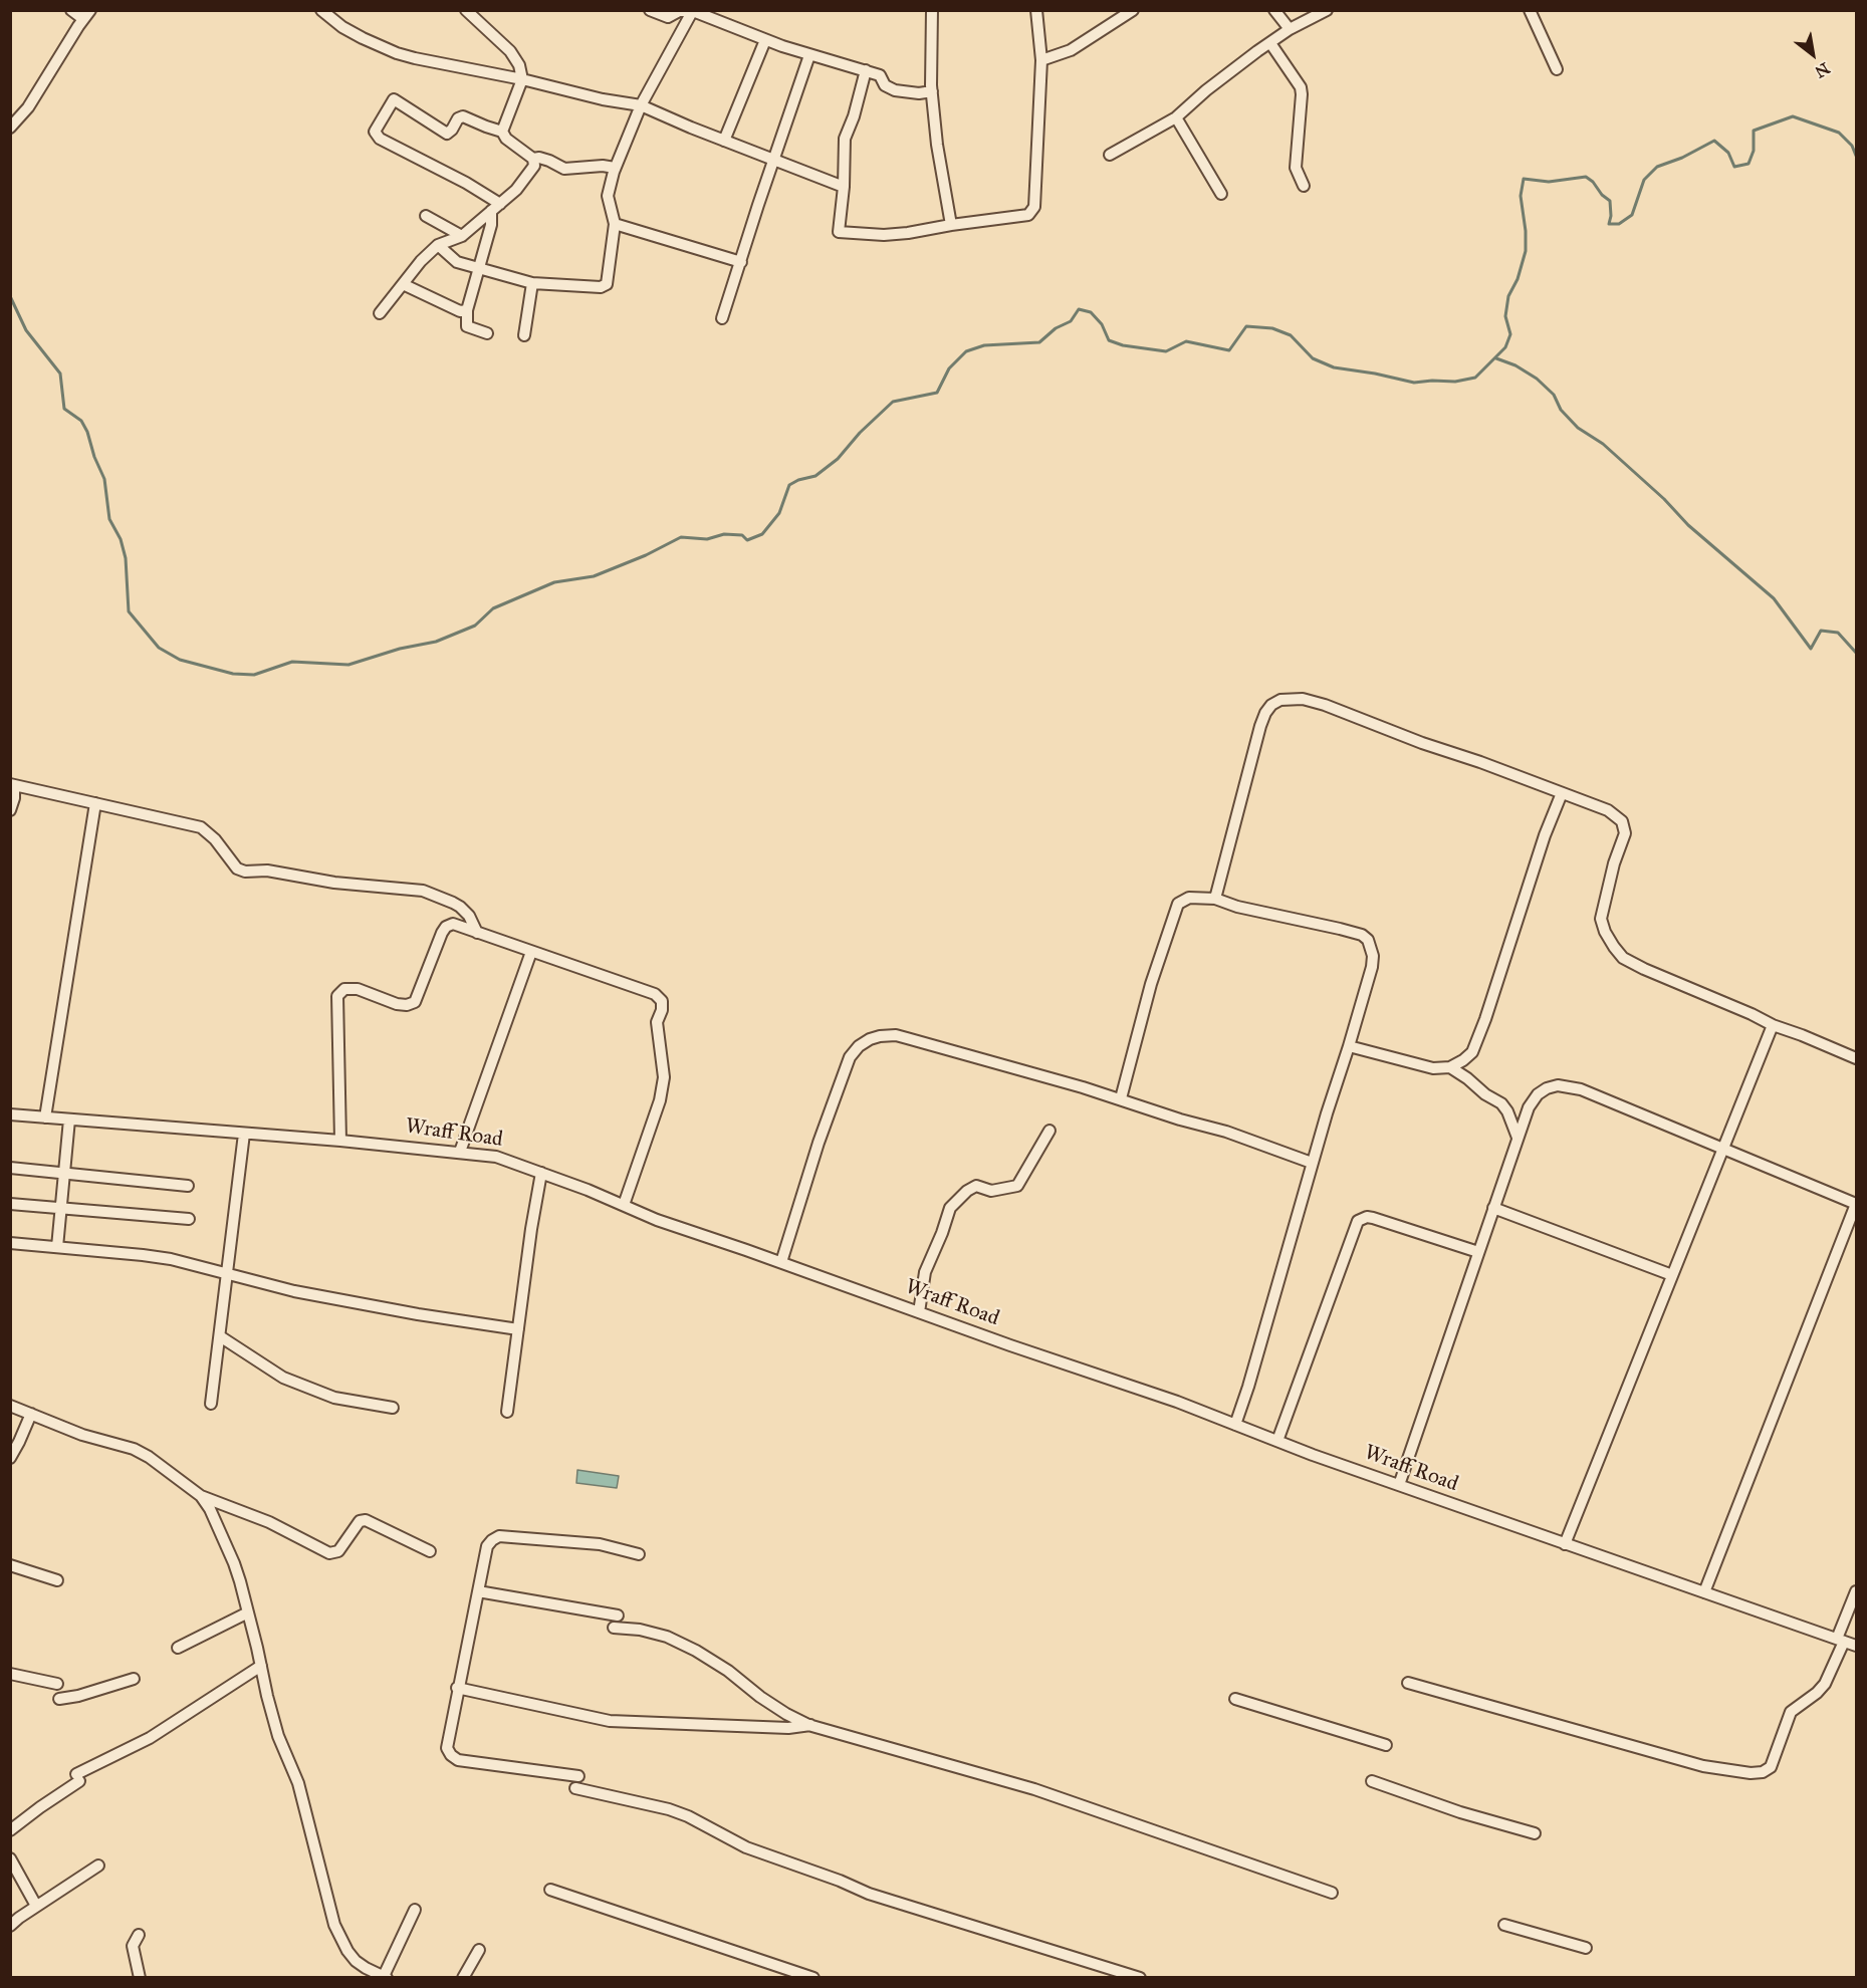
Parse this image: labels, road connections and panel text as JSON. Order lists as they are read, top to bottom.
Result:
{
  "streets": {
    "street": ["Wraff Road"]
  },
  "north": "bottom right"
}
